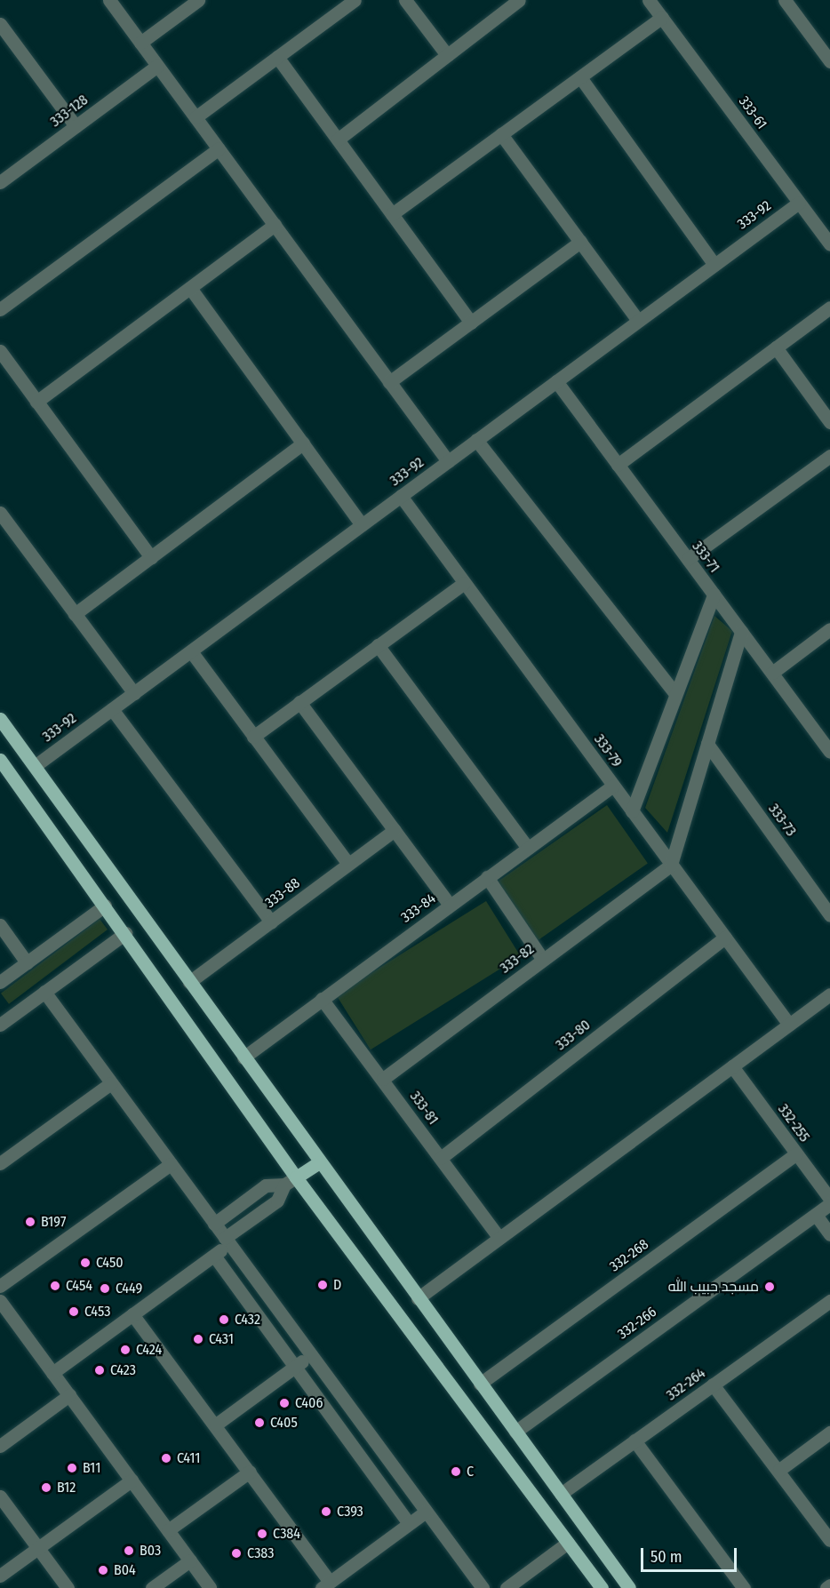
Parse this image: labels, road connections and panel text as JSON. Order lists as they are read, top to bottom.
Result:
{
  "streets": {
    "street": [
      "333-128",
      "333-61",
      "333-92",
      "333-71",
      "333-79",
      "333-73",
      "333-88",
      "333-84",
      "333-82",
      "333-80",
      "333-81",
      "332-255",
      "332-268",
      "332-266",
      "332-264"
    ]
  },
  "crossings": [
    ["333-61", "333-92"],
    ["333-92", "333-71"],
    ["333-92", "333-79"],
    ["333-79", "333-84"],
    ["333-79", "333-82"],
    ["333-79", "333-80"],
    ["333-84", "333-81"],
    ["333-82", "333-81"],
    ["333-80", "333-81"],
    ["332-255", "332-268"]
  ],
  "places": [
    "B197",
    "C450",
    "D",
    "C454",
    "مسجد حبيب الله",
    "C449",
    "C453",
    "C432",
    "C431",
    "C424",
    "C423",
    "C406",
    "C405",
    "C411",
    "B11",
    "C",
    "B12",
    "C393",
    "C384",
    "B03",
    "C383",
    "B04"
  ],
  "scale_bar": "50 m"
}
